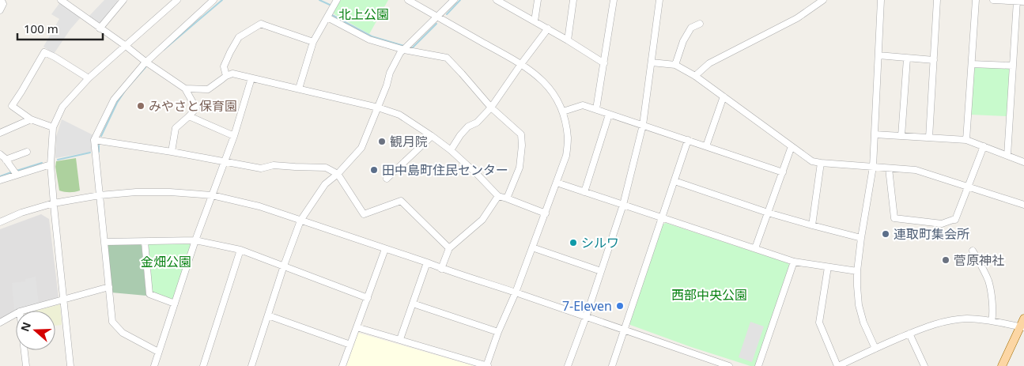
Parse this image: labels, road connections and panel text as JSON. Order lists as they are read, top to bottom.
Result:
{
  "parks": ["北上公園", "金畑公園", "西部中央公園"],
  "places": [
    "みやさと保育園",
    "観月院",
    "田中島町住民センター",
    "連取町集会所",
    "シルワ",
    "菅原神社",
    "7-Eleven"
  ],
  "scale_bar": "100 m",
  "north": "left"
}
